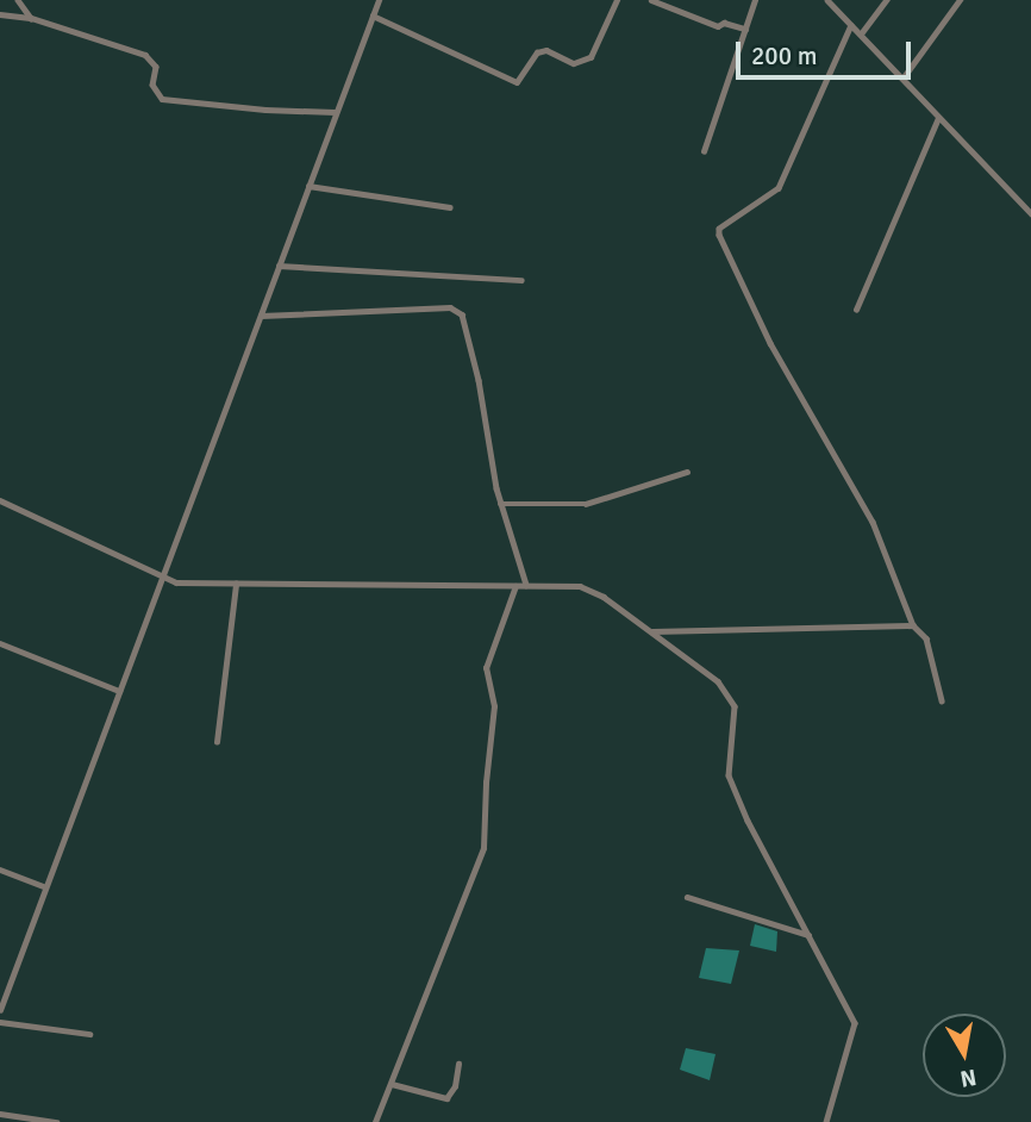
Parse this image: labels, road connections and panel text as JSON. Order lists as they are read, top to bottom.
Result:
{
  "scale_bar": "200 m",
  "north": "bottom"
}
